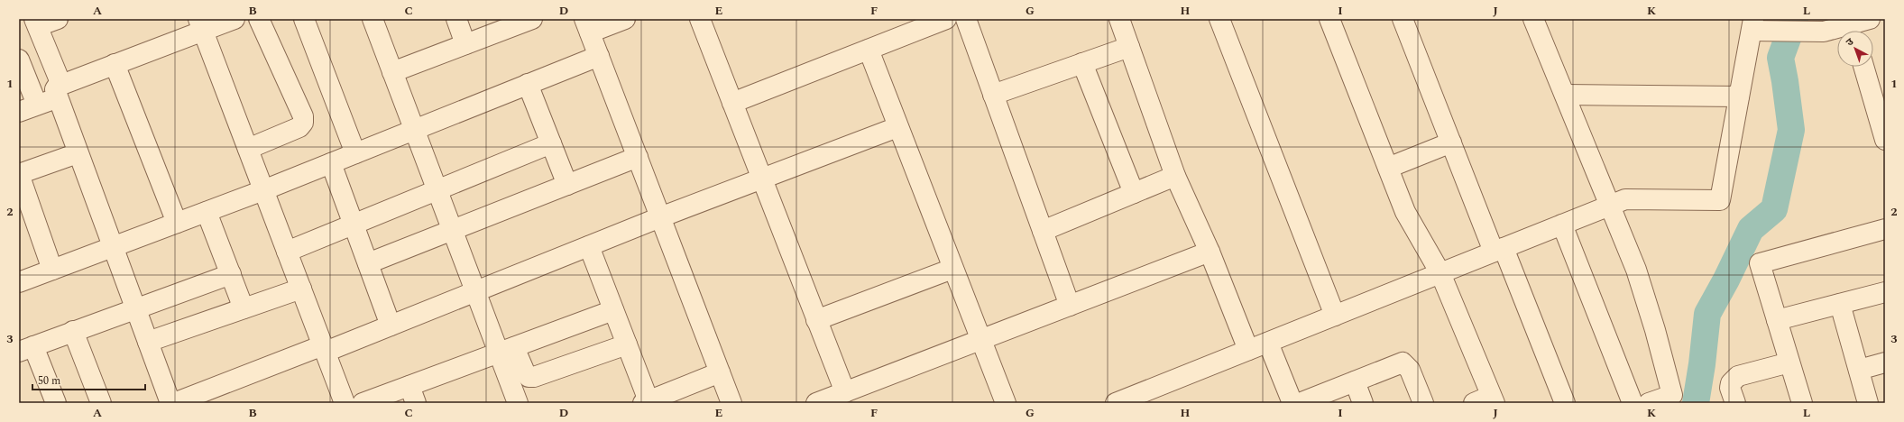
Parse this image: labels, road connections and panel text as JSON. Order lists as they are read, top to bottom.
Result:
{
  "scale_bar": "50 m",
  "north": "top left",
  "grid": {
    "columns": [
      "A",
      "B",
      "C",
      "D",
      "E",
      "F",
      "G",
      "H",
      "I",
      "J",
      "K",
      "L"
    ],
    "rows": ["1", "2", "3"]
  }
}
